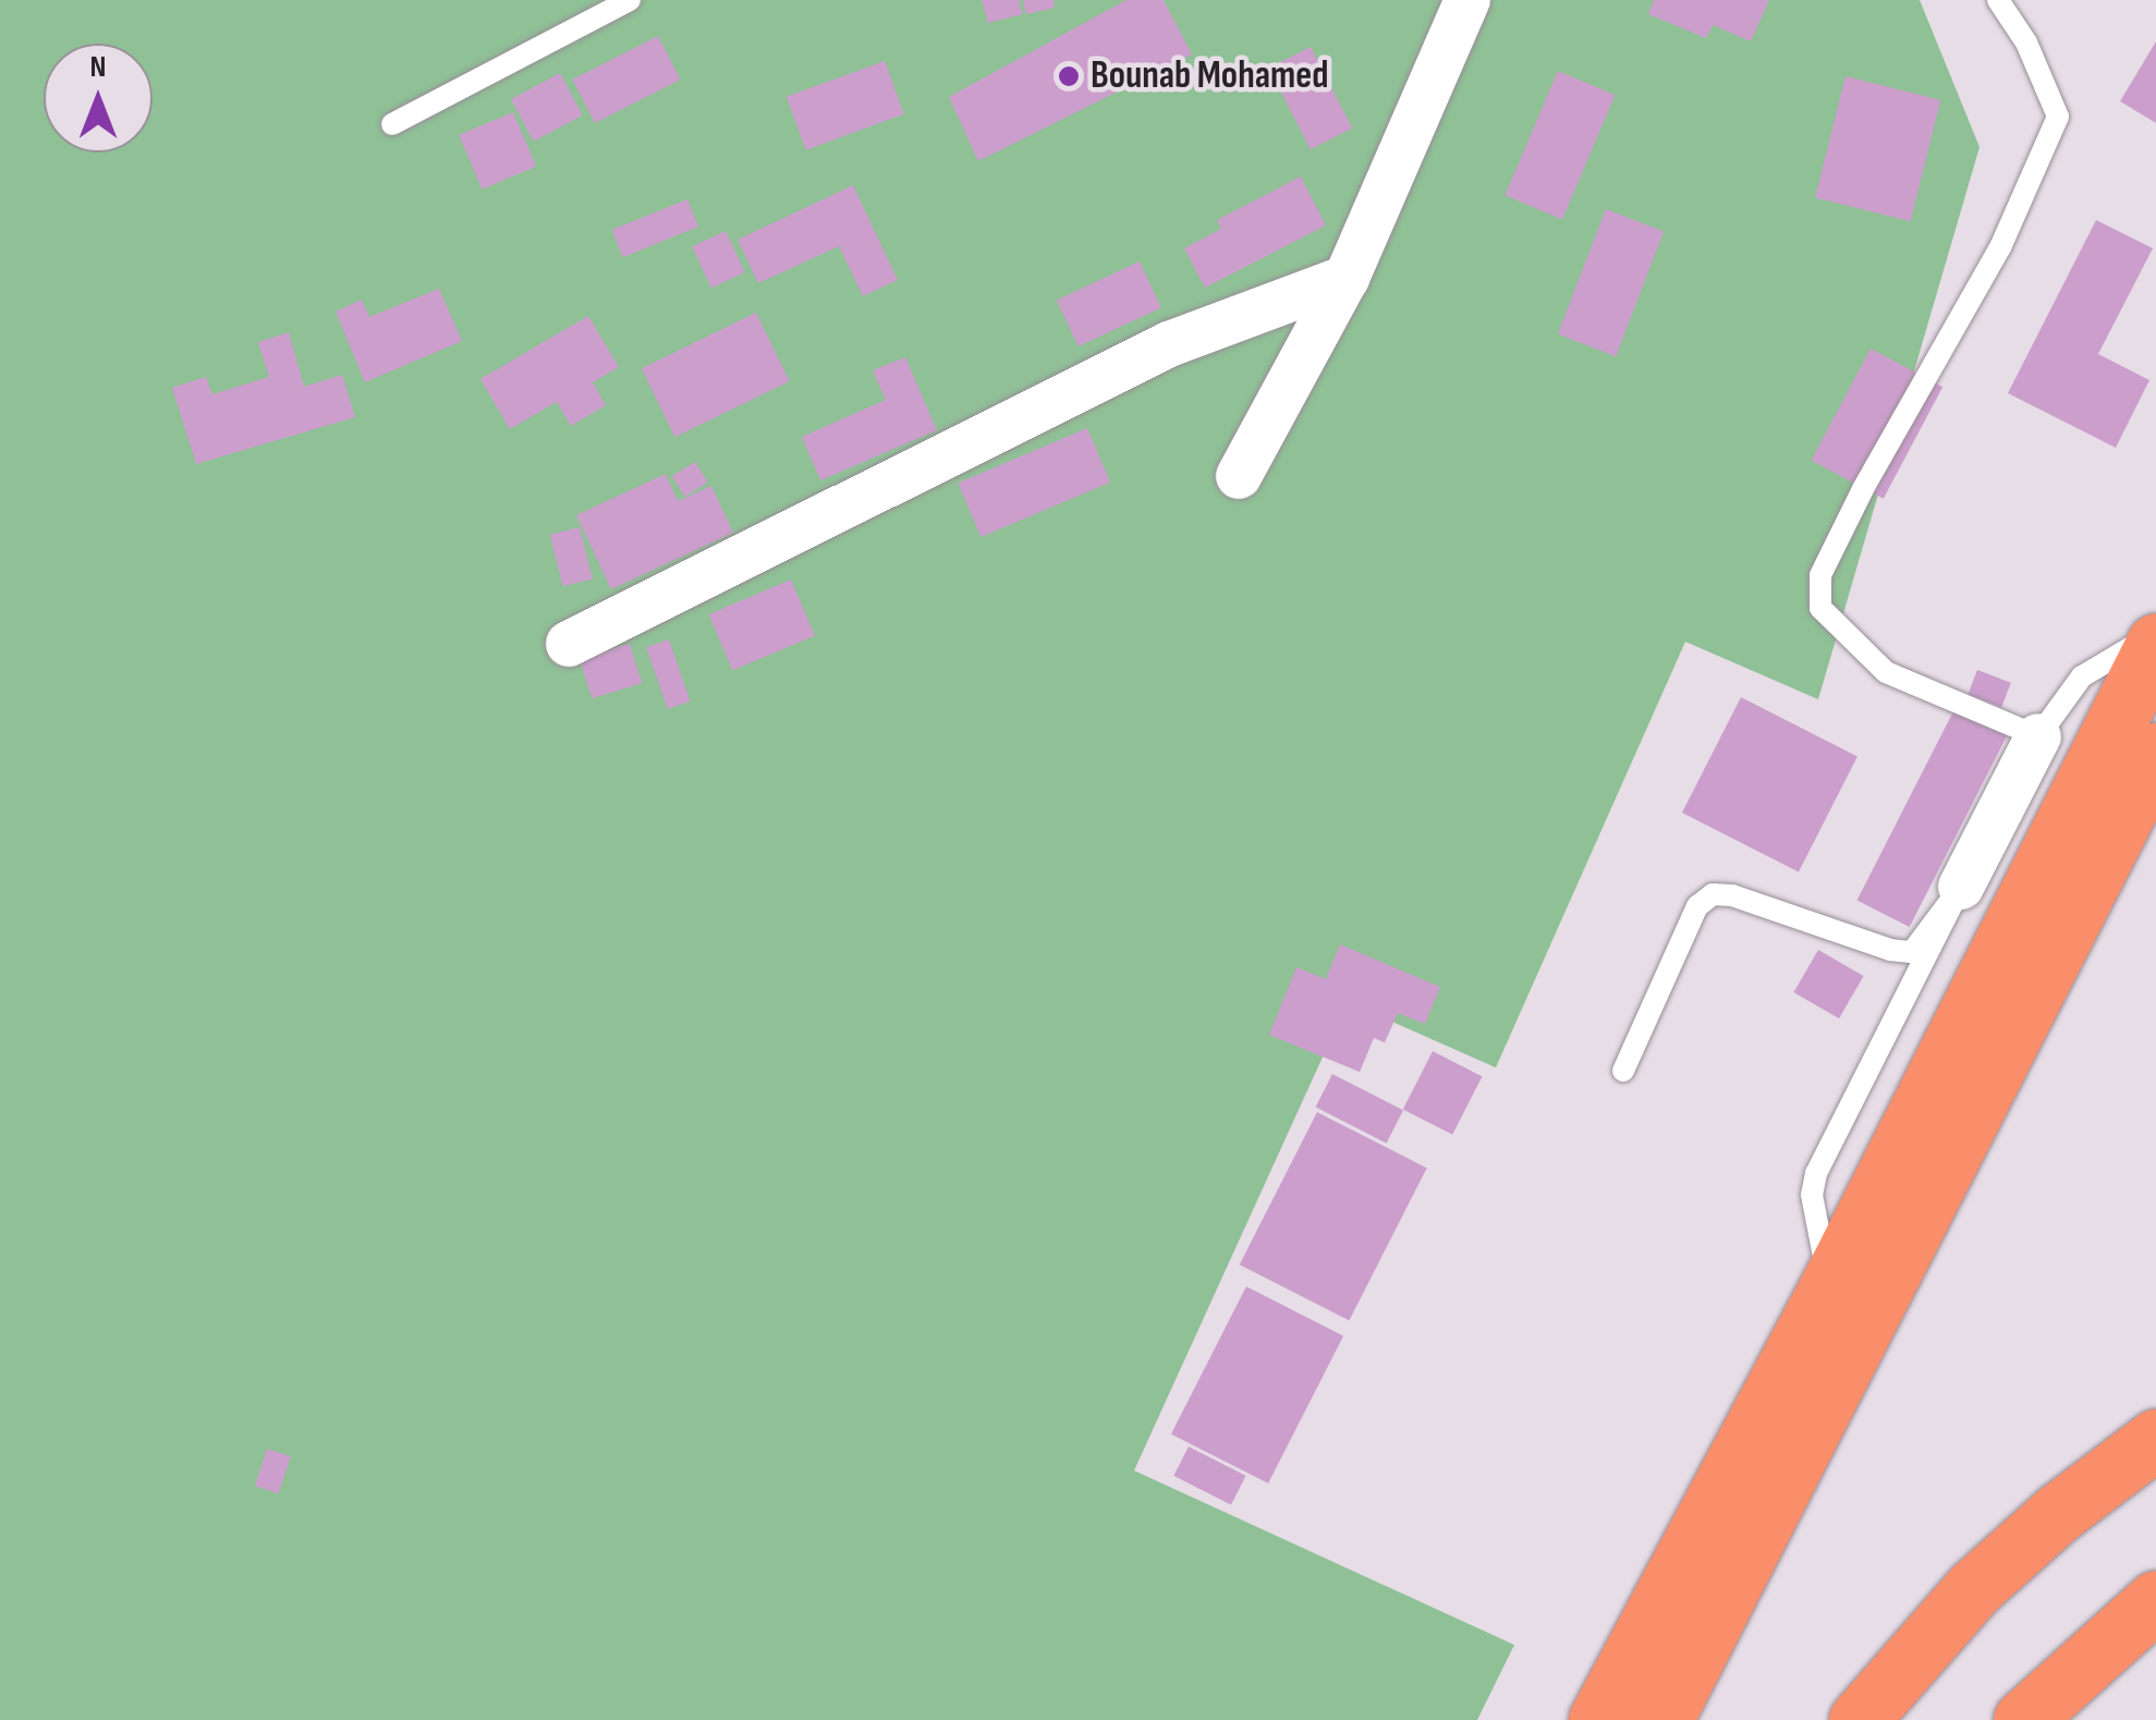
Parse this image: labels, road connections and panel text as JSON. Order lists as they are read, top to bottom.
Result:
{
  "places": ["Bounab Mohamed"],
  "north": "top"
}
